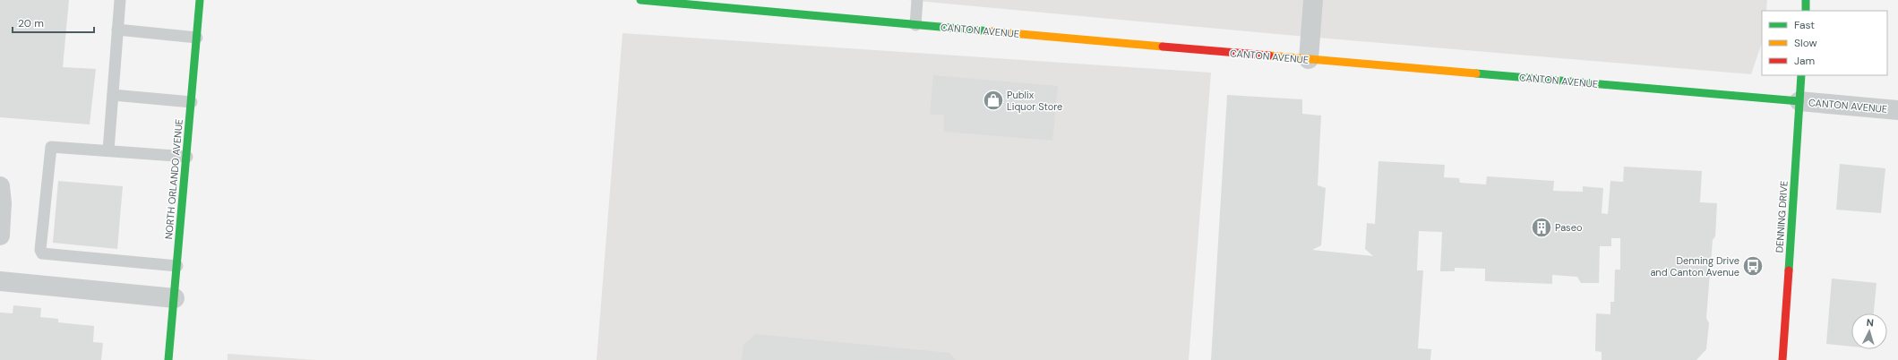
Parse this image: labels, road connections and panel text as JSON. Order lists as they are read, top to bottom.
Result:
{
  "streets": {
    "street": ["CANTON AVENUE", "NORTH ORLANDO AVENUE", "DENNING DRIVE"]
  },
  "crossings": [
    ["CANTON AVENUE", "DENNING DRIVE"]
  ],
  "places": {
    "shop": ["Publix Liquor Store"],
    "building": ["Paseo"],
    "bus stop": ["Denning Drive and Canton Avenue"]
  },
  "legend": ["Fast", "Slow", "Jam"],
  "scale_bar": "20 m",
  "north": "top"
}
